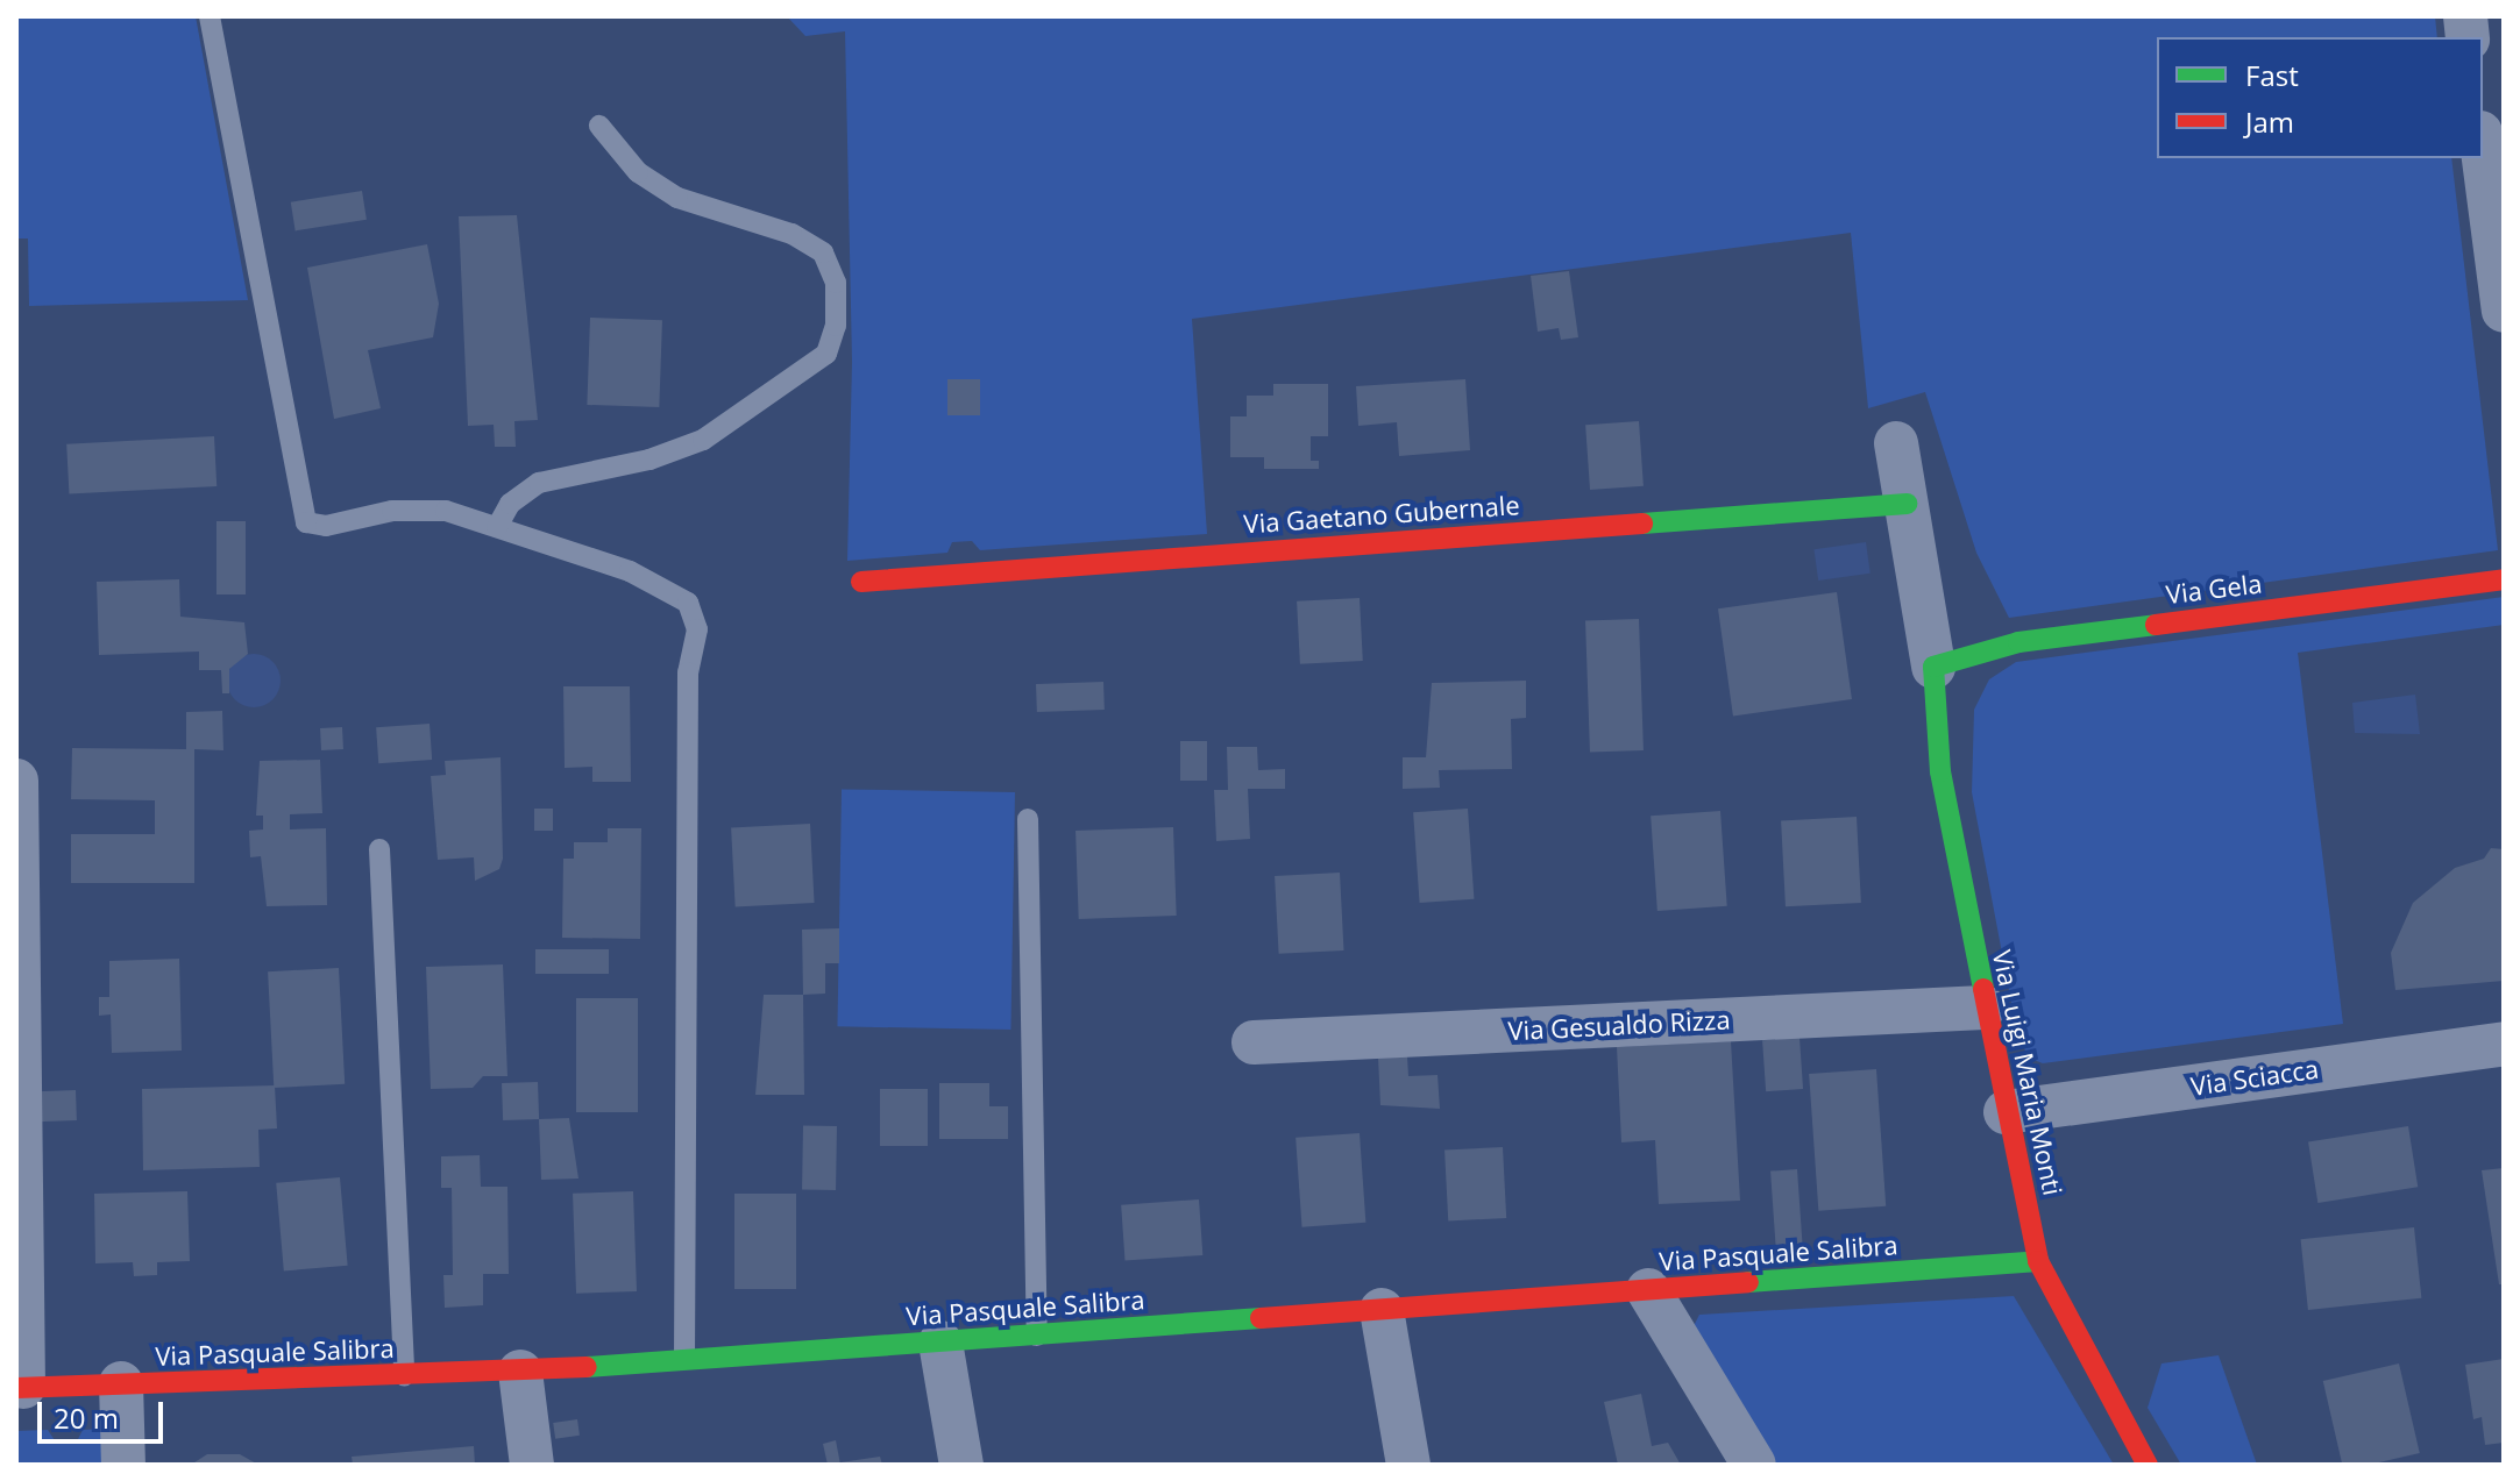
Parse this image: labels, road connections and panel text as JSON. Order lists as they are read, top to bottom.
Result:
{
  "streets": {
    "street": [
      "Via Gaetano Gubernale",
      "Via Gela",
      "Via Gesualdo Rizza",
      "Via Luigi Maria Monti",
      "Via Sciacca",
      "Via Pasquale Salibra"
    ]
  },
  "crossings": [
    ["Via Gela", "Via Luigi Maria Monti"],
    ["Via Gesualdo Rizza", "Via Luigi Maria Monti"],
    ["Via Luigi Maria Monti", "Via Sciacca"],
    ["Via Luigi Maria Monti", "Via Pasquale Salibra"]
  ],
  "legend": ["Fast", "Jam"],
  "scale_bar": "20 m"
}
